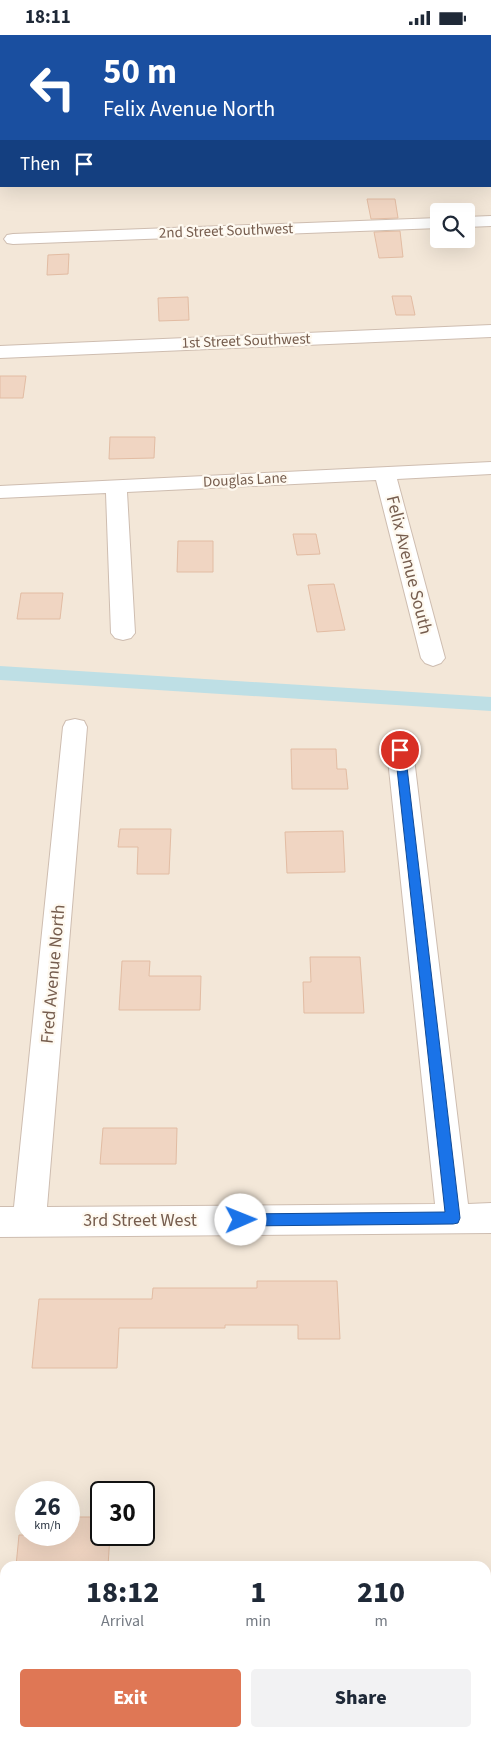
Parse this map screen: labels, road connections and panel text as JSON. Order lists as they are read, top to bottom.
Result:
{
  "streets": {
    "street": [
      "2nd Street Southwest",
      "1st Street Southwest",
      "Douglas Lane",
      "Felix Avenue South",
      "Fred Avenue North",
      "3rd Street West"
    ]
  },
  "crossings": [
    ["Douglas Lane", "Felix Avenue South"],
    ["Fred Avenue North", "3rd Street West"]
  ],
  "page": {
    "status": "18:11",
    "turn": ["50 m", "Felix Avenue North"],
    "then": "Then",
    "speed": "26 km/h",
    "limit": "30",
    "eta": [
      "18:12",
      "Arrival",
      "1",
      "min",
      "210",
      "m"
    ],
    "buttons": ["Exit", "Share"]
  }
}
